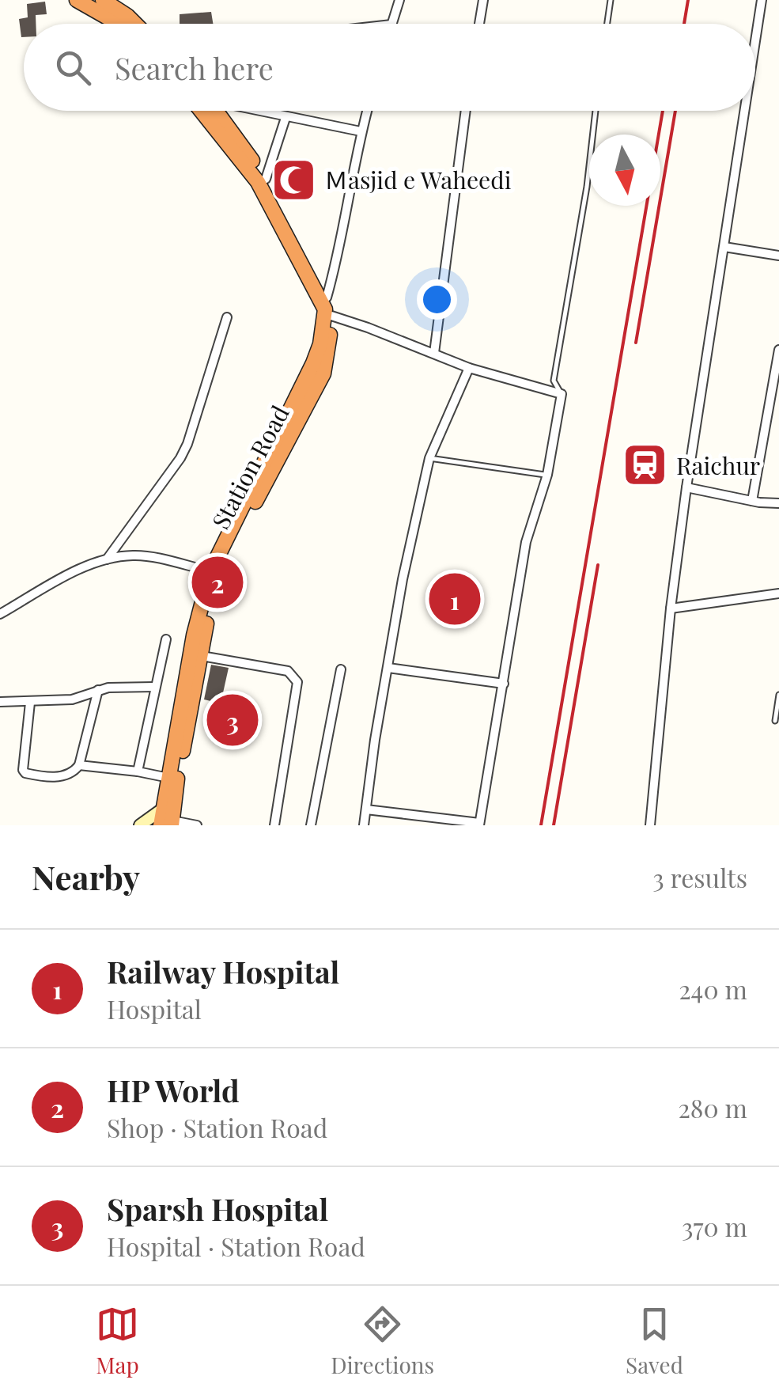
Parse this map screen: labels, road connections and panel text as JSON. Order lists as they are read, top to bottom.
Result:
{
  "streets": {
    "highway": ["Station Road"]
  },
  "places": {
    "mosque": ["Ｍasjid e Waheedi"],
    "station": ["Raichur"]
  },
  "north": "bottom",
  "page": {
    "search": "Search here",
    "pins": ["2", "1", "3"],
    "heading": ["Nearby", "3 results"],
    "list": [
      {
        "mark": "1",
        "name": "Railway Hospital",
        "note": "Hospital",
        "value": "240 m"
      },
      {
        "mark": "2",
        "name": "HP World",
        "note": "Shop · Station Road",
        "value": "280 m"
      },
      {
        "mark": "3",
        "name": "Sparsh Hospital",
        "note": "Hospital · Station Road",
        "value": "370 m"
      }
    ],
    "nav": ["Map", "Directions", "Saved"]
  }
}
